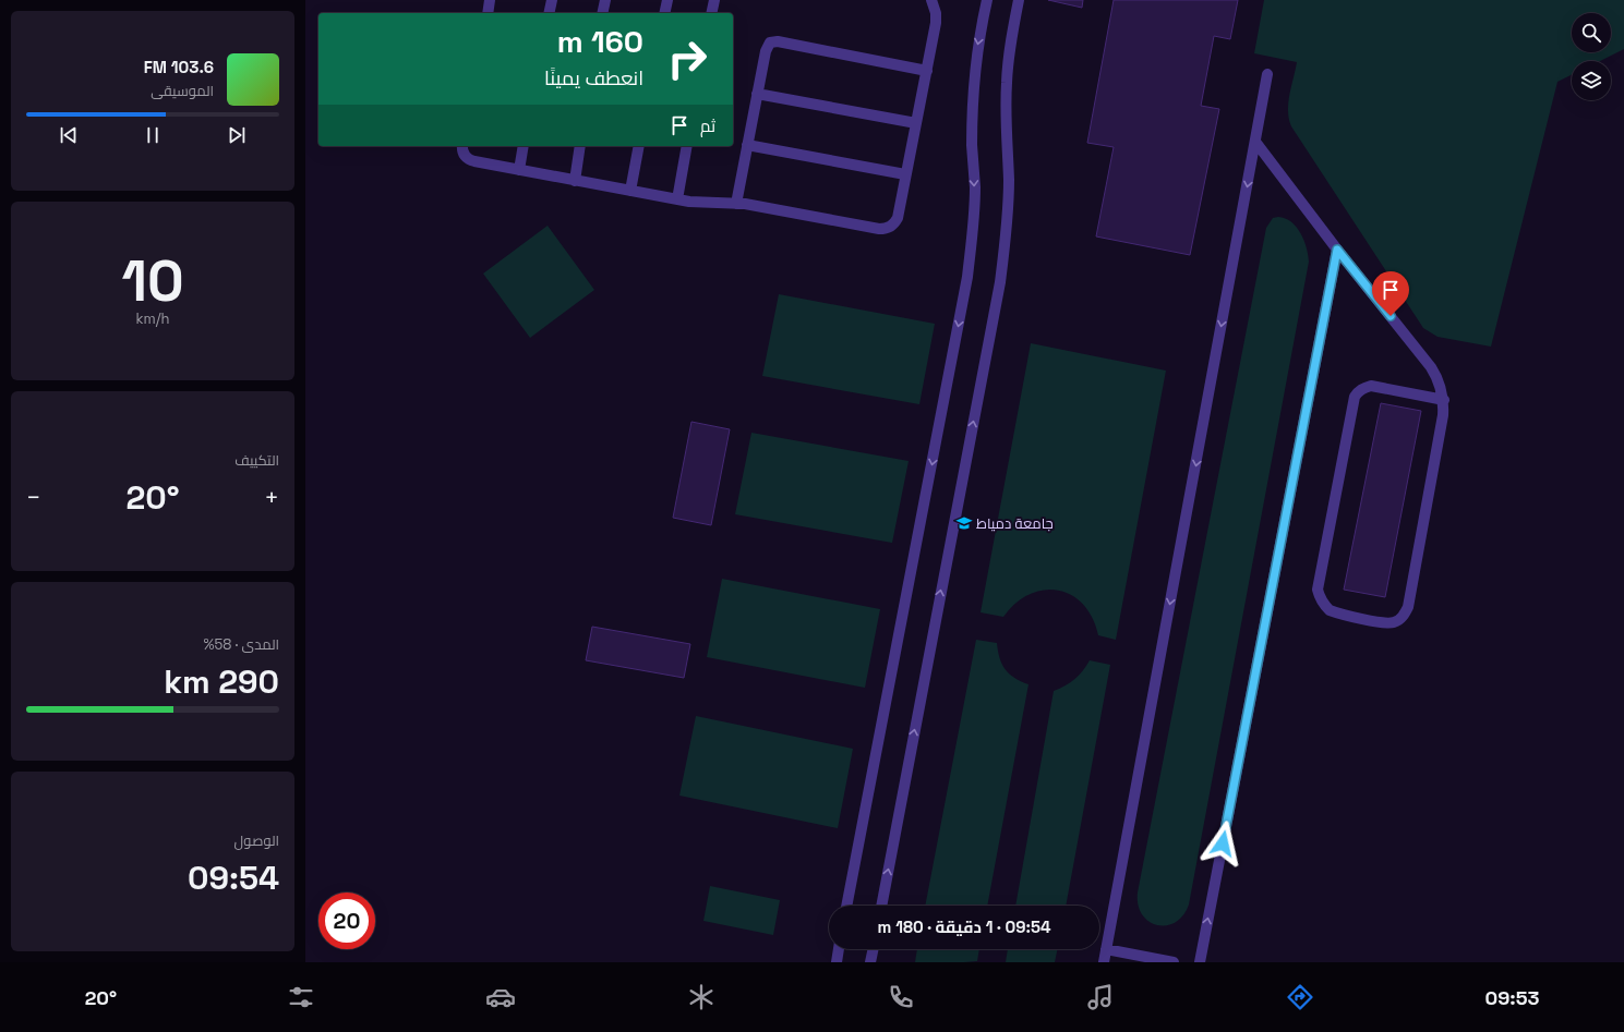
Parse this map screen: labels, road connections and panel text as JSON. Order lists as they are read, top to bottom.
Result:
{
  "places": {
    "school or university": ["جامعة دمياط"]
  },
  "page": {
    "turn": ["160 m", "انعطف يمينًا"],
    "song": ["103.6 FM", "الموسيقى"],
    "then": "ثم",
    "tile": [
      ["10", "km/h"],
      "التكييف",
      ["المدى · 58%", "290 km"],
      ["الوصول", "09:54"]
    ],
    "heat": ["−", "20°", "+"],
    "limit": "20",
    "trip": "09:54 · 1 دقيقة · 180 m",
    "tabs": ["09:53", "20°"]
  }
}
